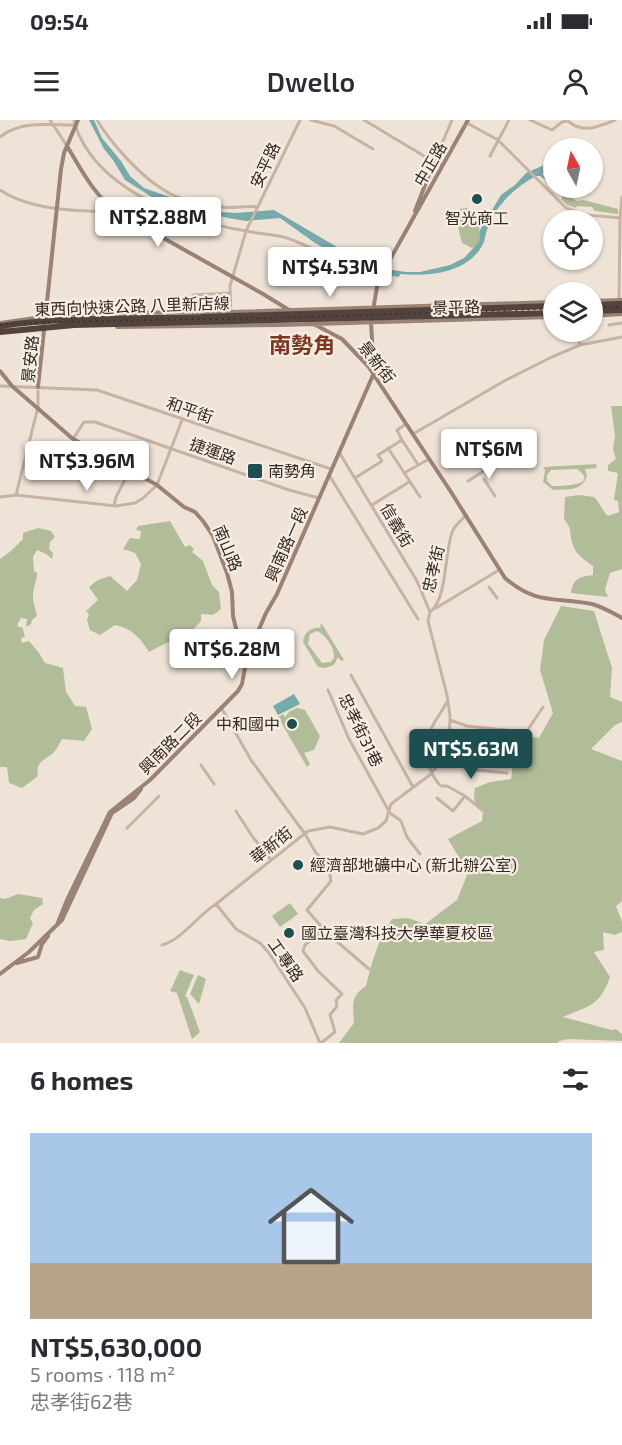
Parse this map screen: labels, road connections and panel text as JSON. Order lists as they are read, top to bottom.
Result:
{
  "streets": {
    "highway": ["東西向快速公路 八里新店線"],
    "main road": [
      "中正路",
      "景平路",
      "景安路",
      "景新街",
      "興南路一段",
      "南山路",
      "興南路二段"
    ],
    "street": [
      "安平路",
      "和平街",
      "捷運路",
      "信義街",
      "忠孝街",
      "忠孝街31巷",
      "華新街",
      "工專路"
    ]
  },
  "crossings": [
    ["中正路", "景平路"],
    ["中正路", "景新街"],
    ["中正路", "興南路一段"],
    ["安平路", "景平路"],
    ["安平路", "景新街"],
    ["東西向快速公路 八里新店線", "景平路"],
    ["東西向快速公路 八里新店線", "景安路"],
    ["景平路", "景安路"],
    ["景平路", "景新街"],
    ["景安路", "景新街"],
    ["景安路", "和平街"],
    ["景安路", "南山路"],
    ["景新街", "興南路一段"],
    ["景新街", "忠孝街"],
    ["和平街", "興南路一段"],
    ["和平街", "南山路"],
    ["捷運路", "興南路一段"],
    ["捷運路", "南山路"],
    ["信義街", "興南路一段"],
    ["信義街", "忠孝街"],
    ["興南路一段", "南山路"],
    ["興南路一段", "興南路二段"],
    ["南山路", "興南路二段"],
    ["忠孝街", "忠孝街31巷"],
    ["忠孝街", "華新街"],
    ["興南路二段", "華新街"],
    ["華新街", "工專路"]
  ],
  "districts": ["南勢角"],
  "places": {
    "other": [
      "智光商工",
      "中和國中",
      "經濟部地礦中心 (新北辦公室)",
      "國立臺灣科技大學華夏校區"
    ],
    "transit": ["南勢角"]
  },
  "north": "top",
  "page": {
    "status": "09:54",
    "header": "Dwello",
    "price": [
      "NT$2.88M",
      "NT$4.53M",
      "NT$6M",
      "NT$3.96M",
      "NT$6.28M",
      "NT$5.63M"
    ],
    "heading": "6 homes",
    "list": [
      {
        "name": "NT$5,630,000",
        "note": "5 rooms · 118 m² · 忠孝街62巷"
      }
    ]
  }
}
